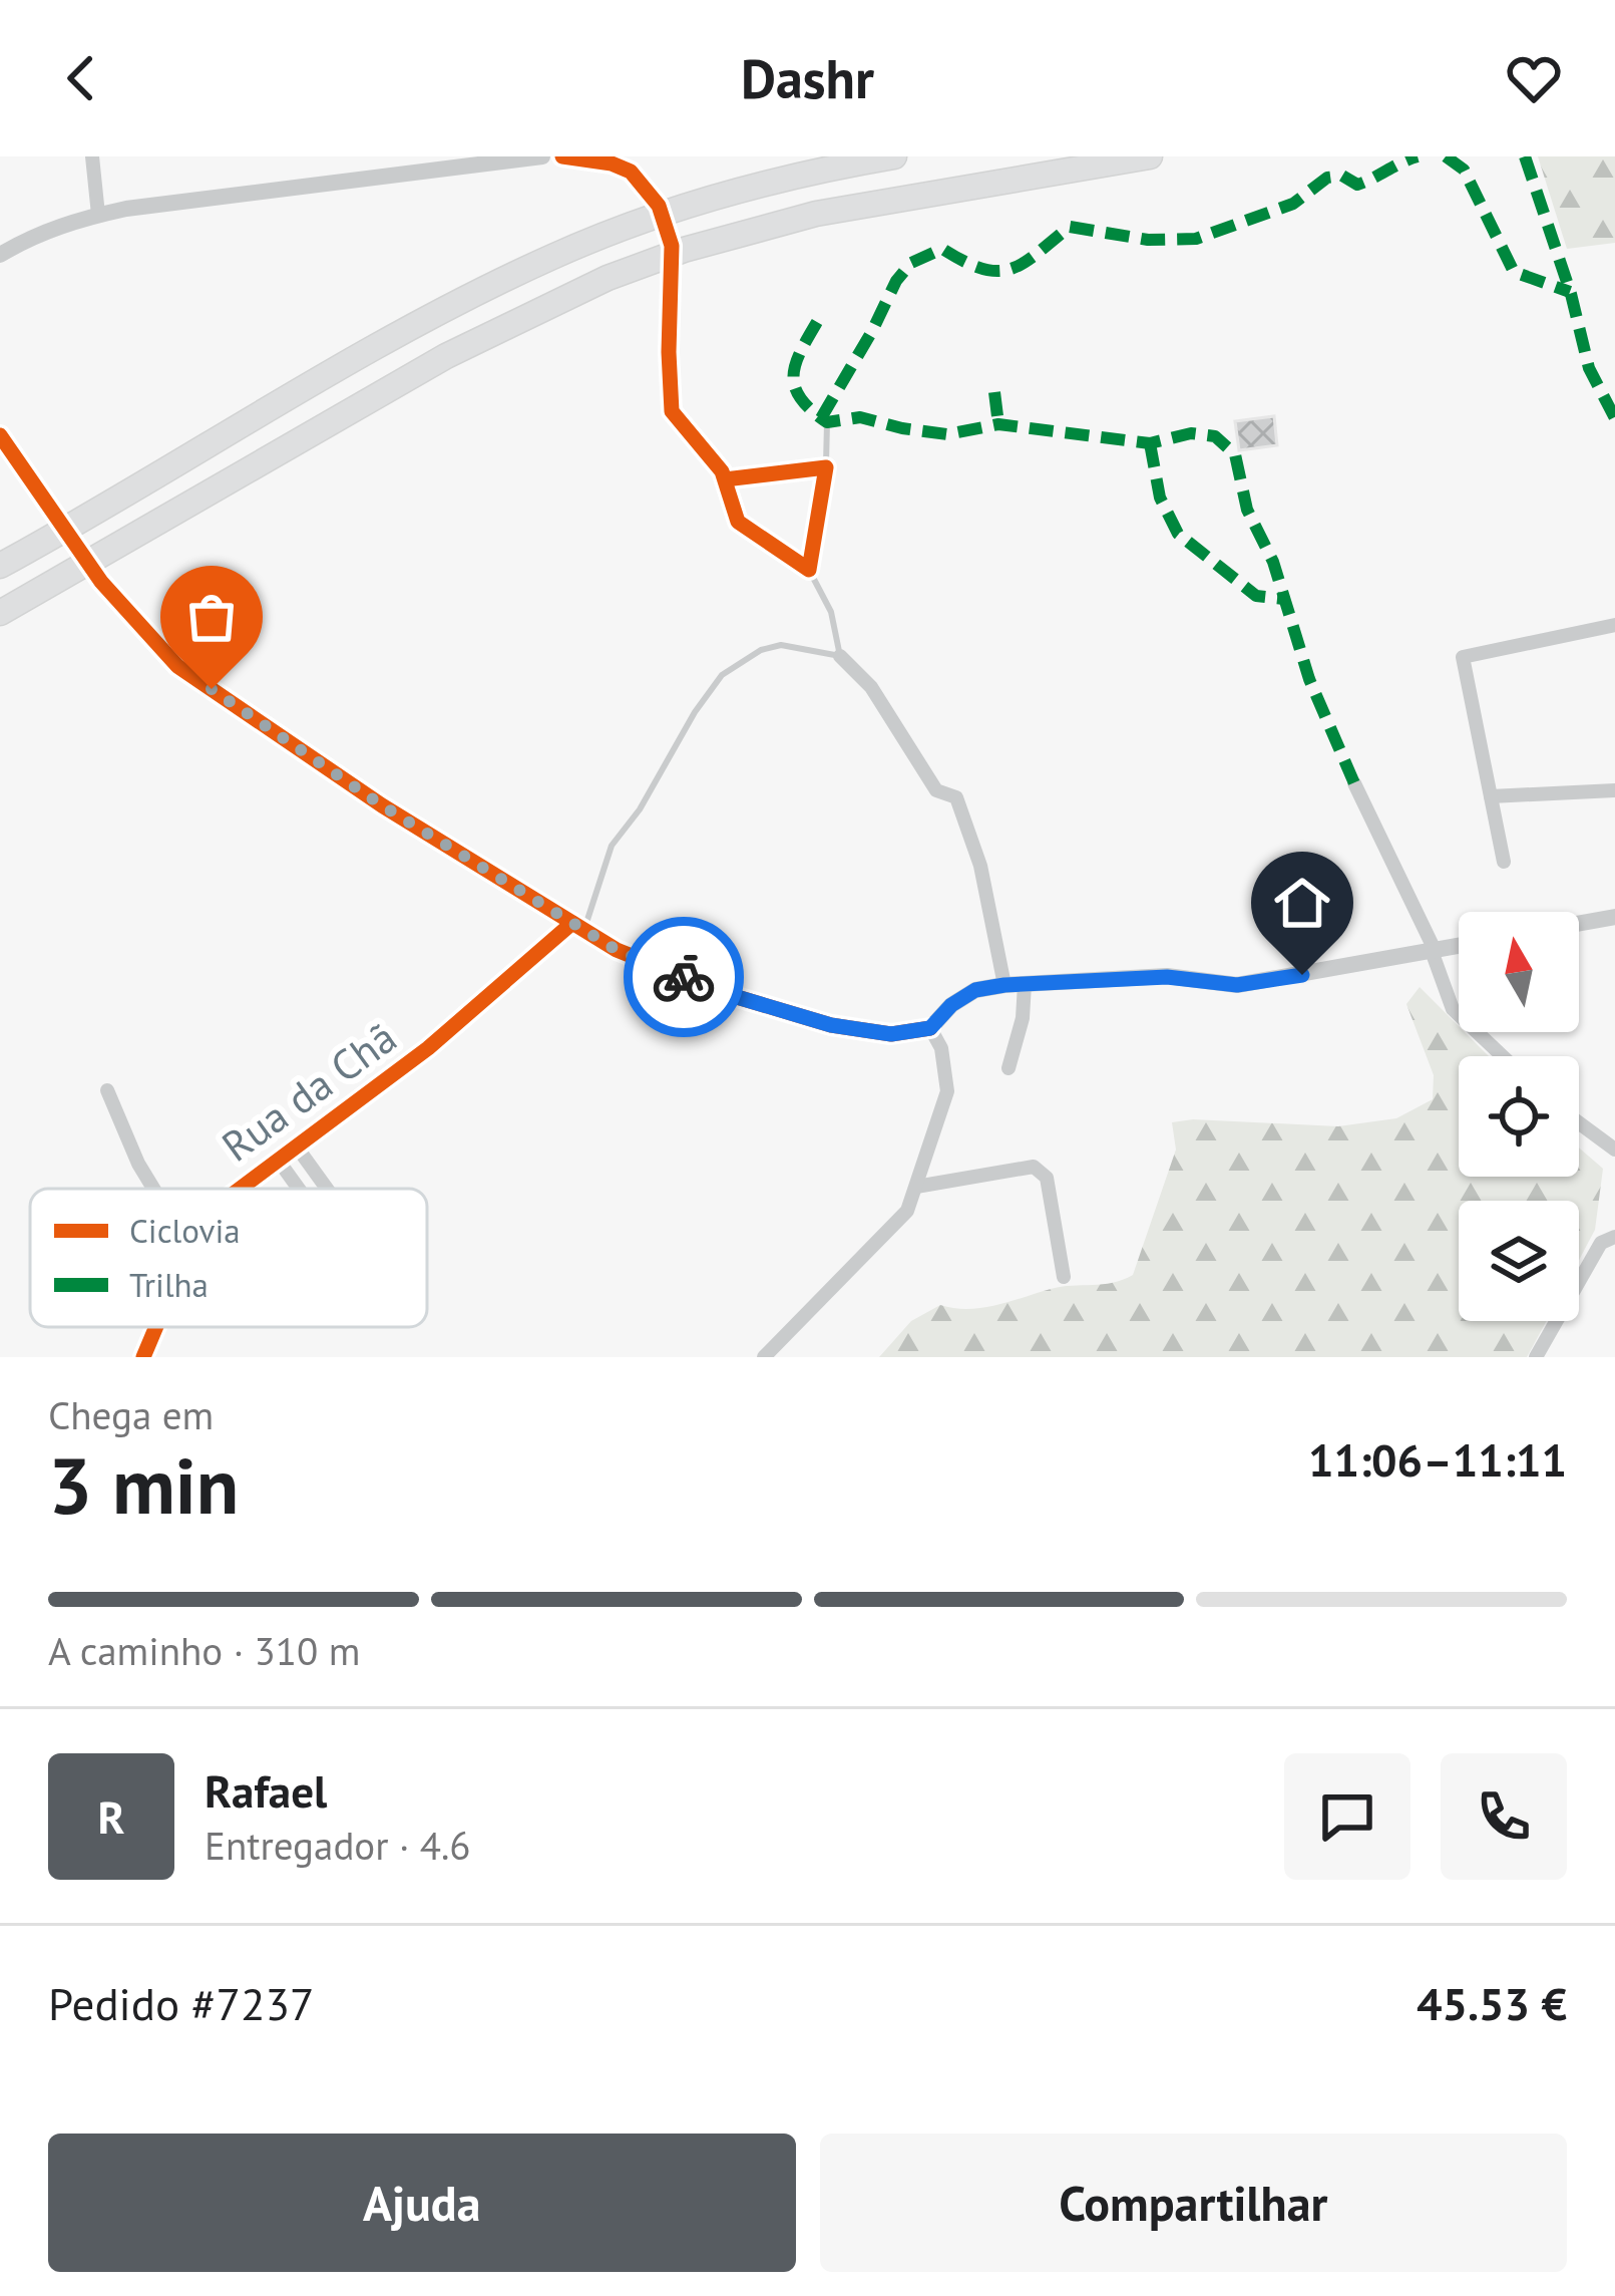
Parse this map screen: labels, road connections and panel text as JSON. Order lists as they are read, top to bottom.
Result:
{
  "streets": {
    "street": ["Rua da Chã"]
  },
  "legend": ["Ciclovia", "Trilha"],
  "north": "top",
  "page": {
    "header": "Dashr",
    "heading": ["3 min", "Chega em", "11:06–11:11"],
    "panel": [
      "Rafael",
      "Entregador · 4.6",
      "Pedido #7237",
      "45.53 €"
    ],
    "bar": "A caminho · 310 m",
    "round": "R",
    "buttons": ["Ajuda", "Compartilhar"]
  }
}
